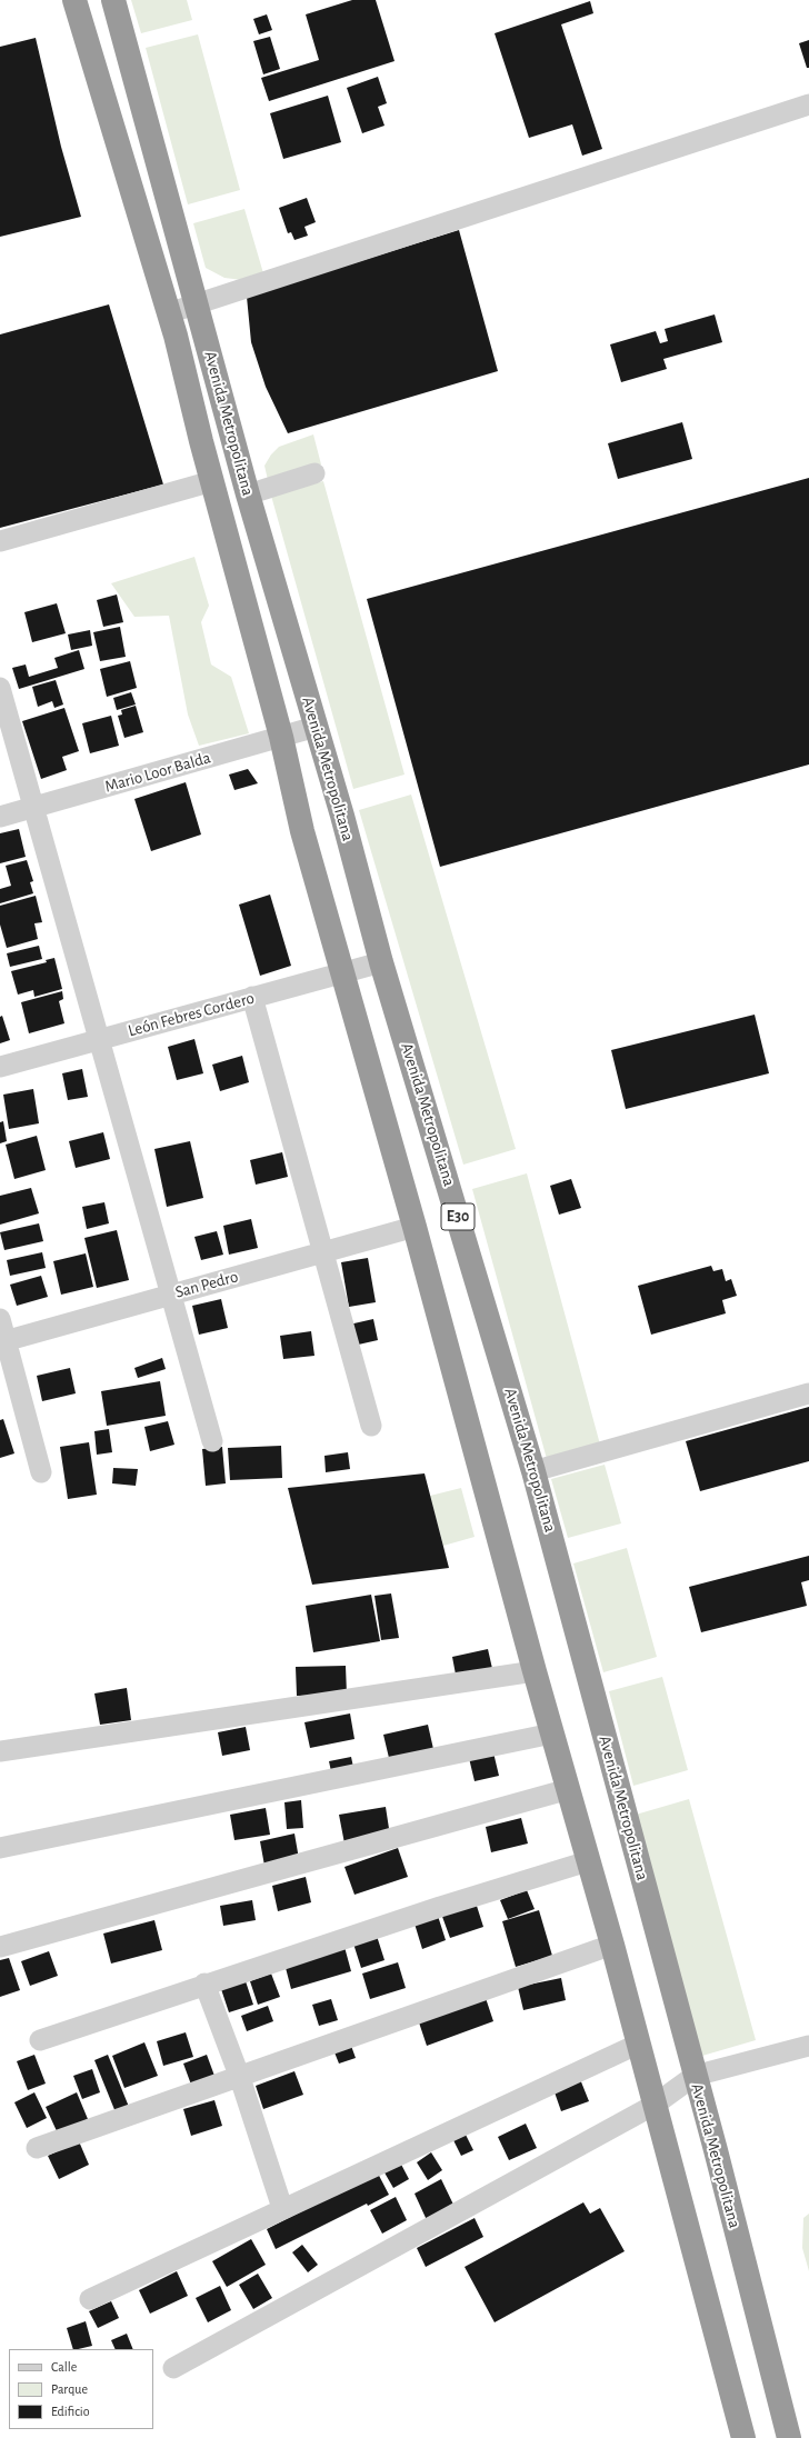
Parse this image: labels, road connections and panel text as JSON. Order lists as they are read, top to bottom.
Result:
{
  "streets": {
    "highway": ["Avenida Metropolitana", "E30"],
    "street": ["Mario Loor Balda", "León Febres Cordero", "San Pedro"]
  },
  "crossings": [
    ["Avenida Metropolitana", "Mario Loor Balda"],
    ["Avenida Metropolitana", "León Febres Cordero"]
  ],
  "legend": ["Calle", "Parque", "Edificio"]
}
